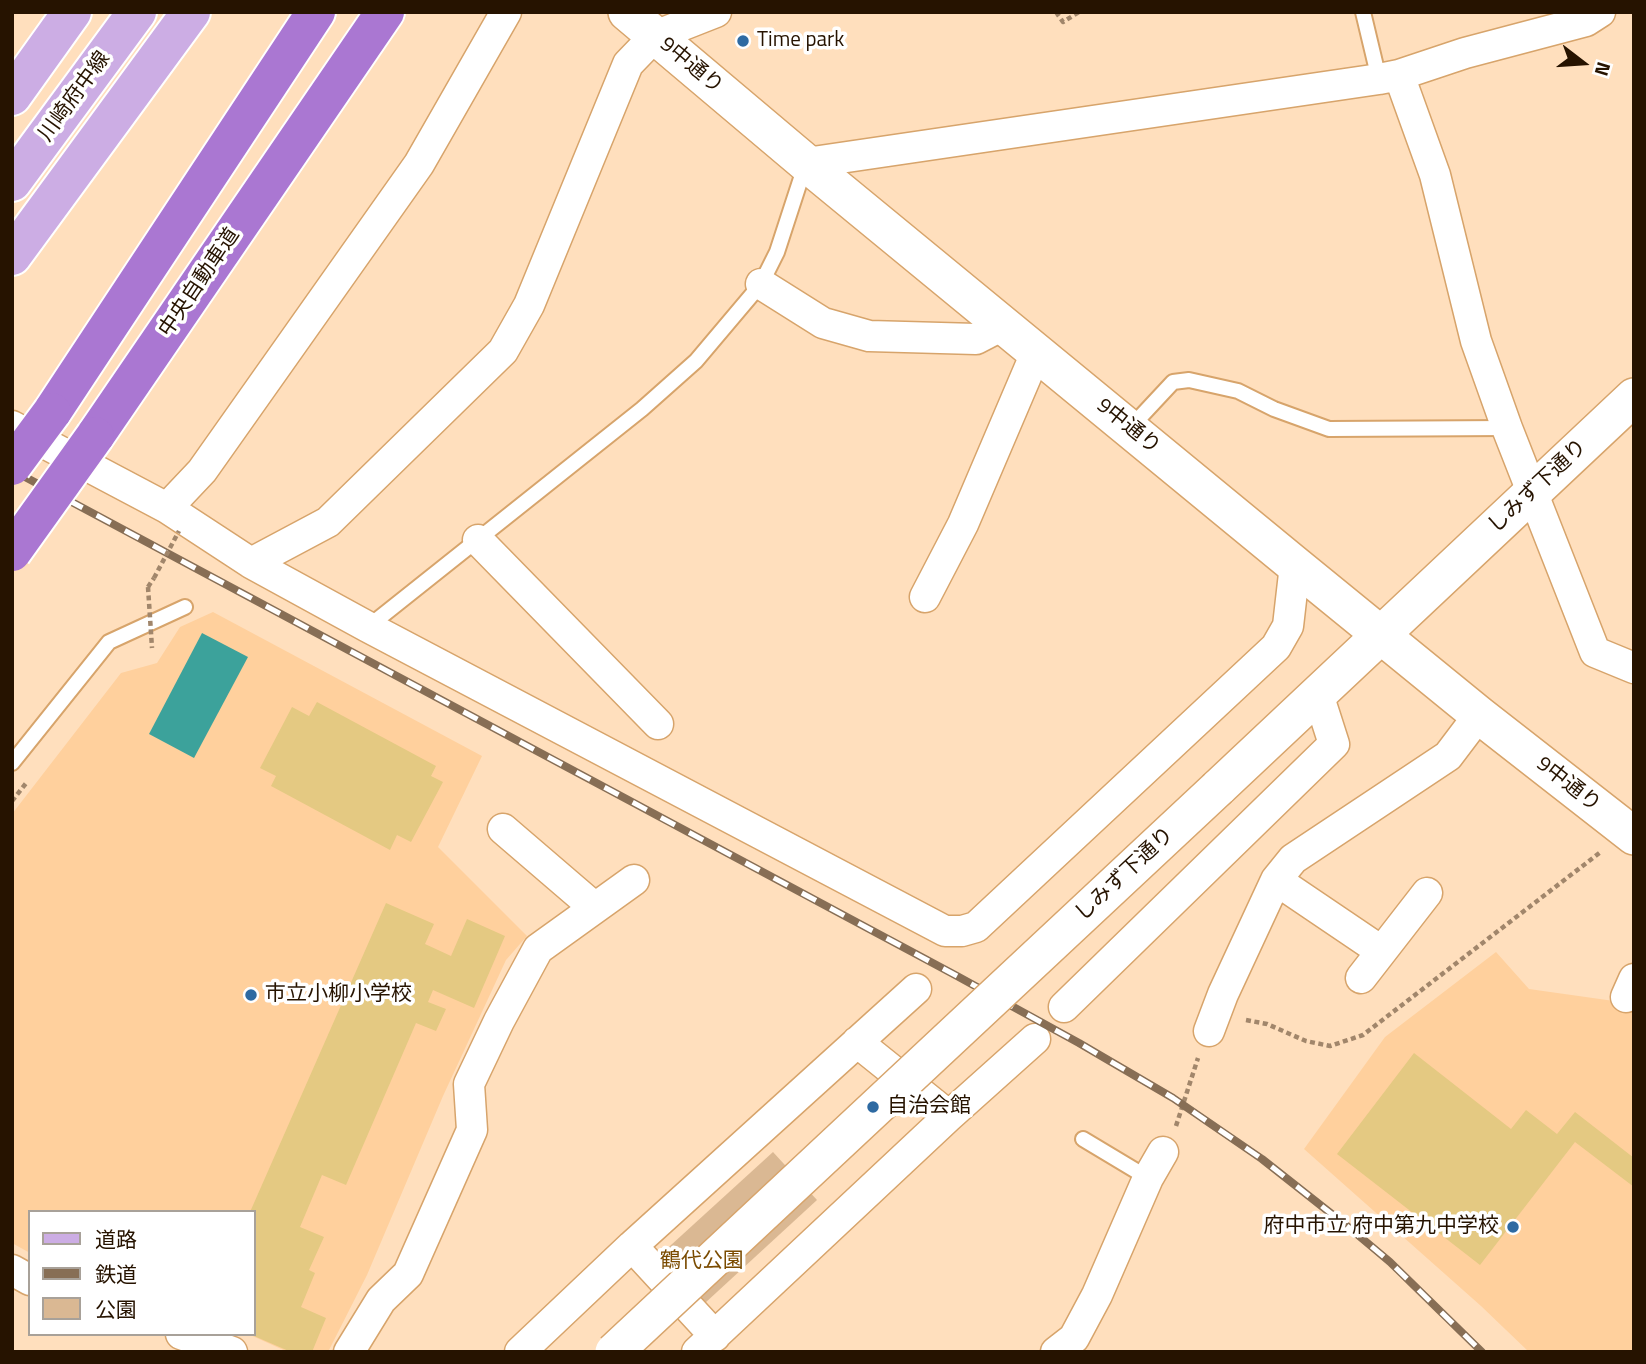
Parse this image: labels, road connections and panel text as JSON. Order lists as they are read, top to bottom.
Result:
{
  "streets": {
    "highway": ["中央自動車道"],
    "main road": ["川崎府中線"],
    "street": ["9中通り", "しみず下通り"]
  },
  "crossings": [
    ["9中通り", "しみず下通り"]
  ],
  "parks": ["鶴代公園"],
  "places": [
    "Time park",
    "市立小柳小学校",
    "自治会館",
    "府中市立 府中第九中学校"
  ],
  "legend": ["道路", "鉄道", "公園"],
  "north": "right"
}
